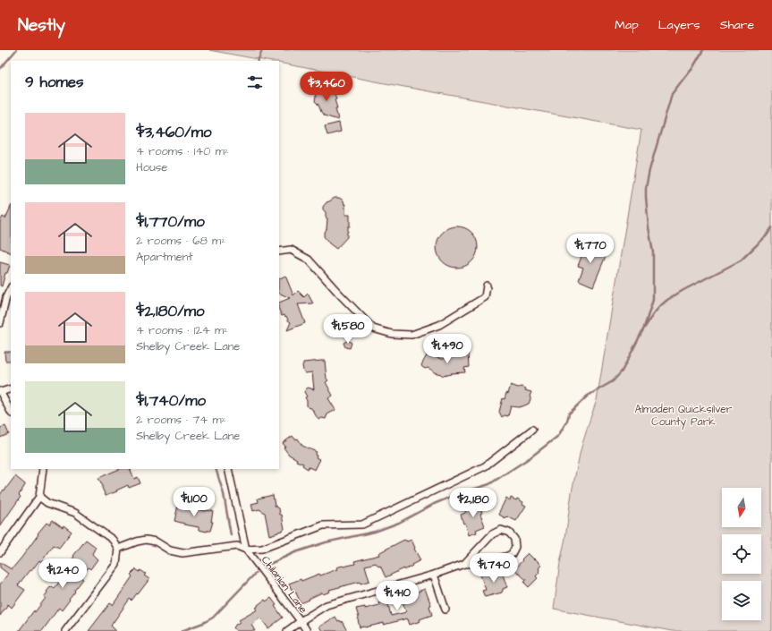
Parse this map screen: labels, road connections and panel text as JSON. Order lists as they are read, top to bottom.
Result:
{
  "streets": {
    "street": ["Chilanian Lane"]
  },
  "parks": ["Almaden Quicksilver County Park"],
  "north": "bottom",
  "page": {
    "header": "Nestly",
    "nav": ["Map", "Layers", "Share"],
    "heading": "9 homes",
    "price": [
      "$3,460",
      "$1,770",
      "$1,580",
      "$1,490",
      "$1,100",
      "$2,180",
      "$1,740",
      "$1,240",
      "$1,410"
    ],
    "list": [
      {
        "name": "$3,460/mo",
        "note": "4 rooms · 140 m² · House"
      },
      {
        "name": "$1,770/mo",
        "note": "2 rooms · 68 m² · Apartment"
      },
      {
        "name": "$2,180/mo",
        "note": "4 rooms · 124 m² · Shelby Creek Lane"
      },
      {
        "name": "$1,740/mo",
        "note": "2 rooms · 74 m² · Shelby Creek Lane"
      }
    ]
  }
}
